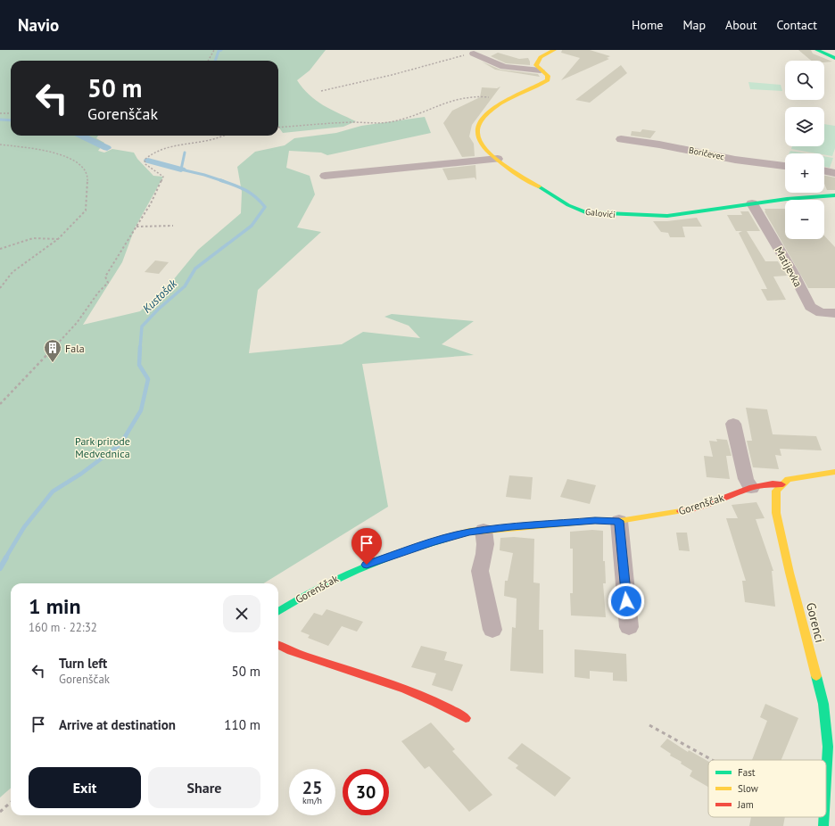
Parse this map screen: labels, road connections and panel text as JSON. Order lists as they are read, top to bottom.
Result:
{
  "streets": {
    "street": [
      "Boričevec",
      "Galovići",
      "Matijevka",
      "Gorenščak",
      "Gorenci"
    ]
  },
  "crossings": [
    ["Galovići", "Matijevka"],
    ["Gorenščak", "Gorenci"]
  ],
  "water": ["Kustošak"],
  "parks": ["Park prirode Medvednica"],
  "places": {
    "building": ["Fala"]
  },
  "legend": ["Fast", "Slow", "Jam"],
  "page": {
    "header": "Navio",
    "nav": [
      "Home",
      "Map",
      "About",
      "Contact"
    ],
    "map_buttons": ["+", "−"],
    "turn": ["50 m", "Gorenščak"],
    "heading": ["1 min", "160 m · 22:32"],
    "list": [
      {
        "name": "Turn left",
        "note": "Gorenščak",
        "value": "50 m"
      },
      {
        "name": "Arrive at destination",
        "value": "110 m"
      }
    ],
    "buttons": ["Exit", "Share"],
    "speed": "25 km/h",
    "limit": "30"
  }
}
